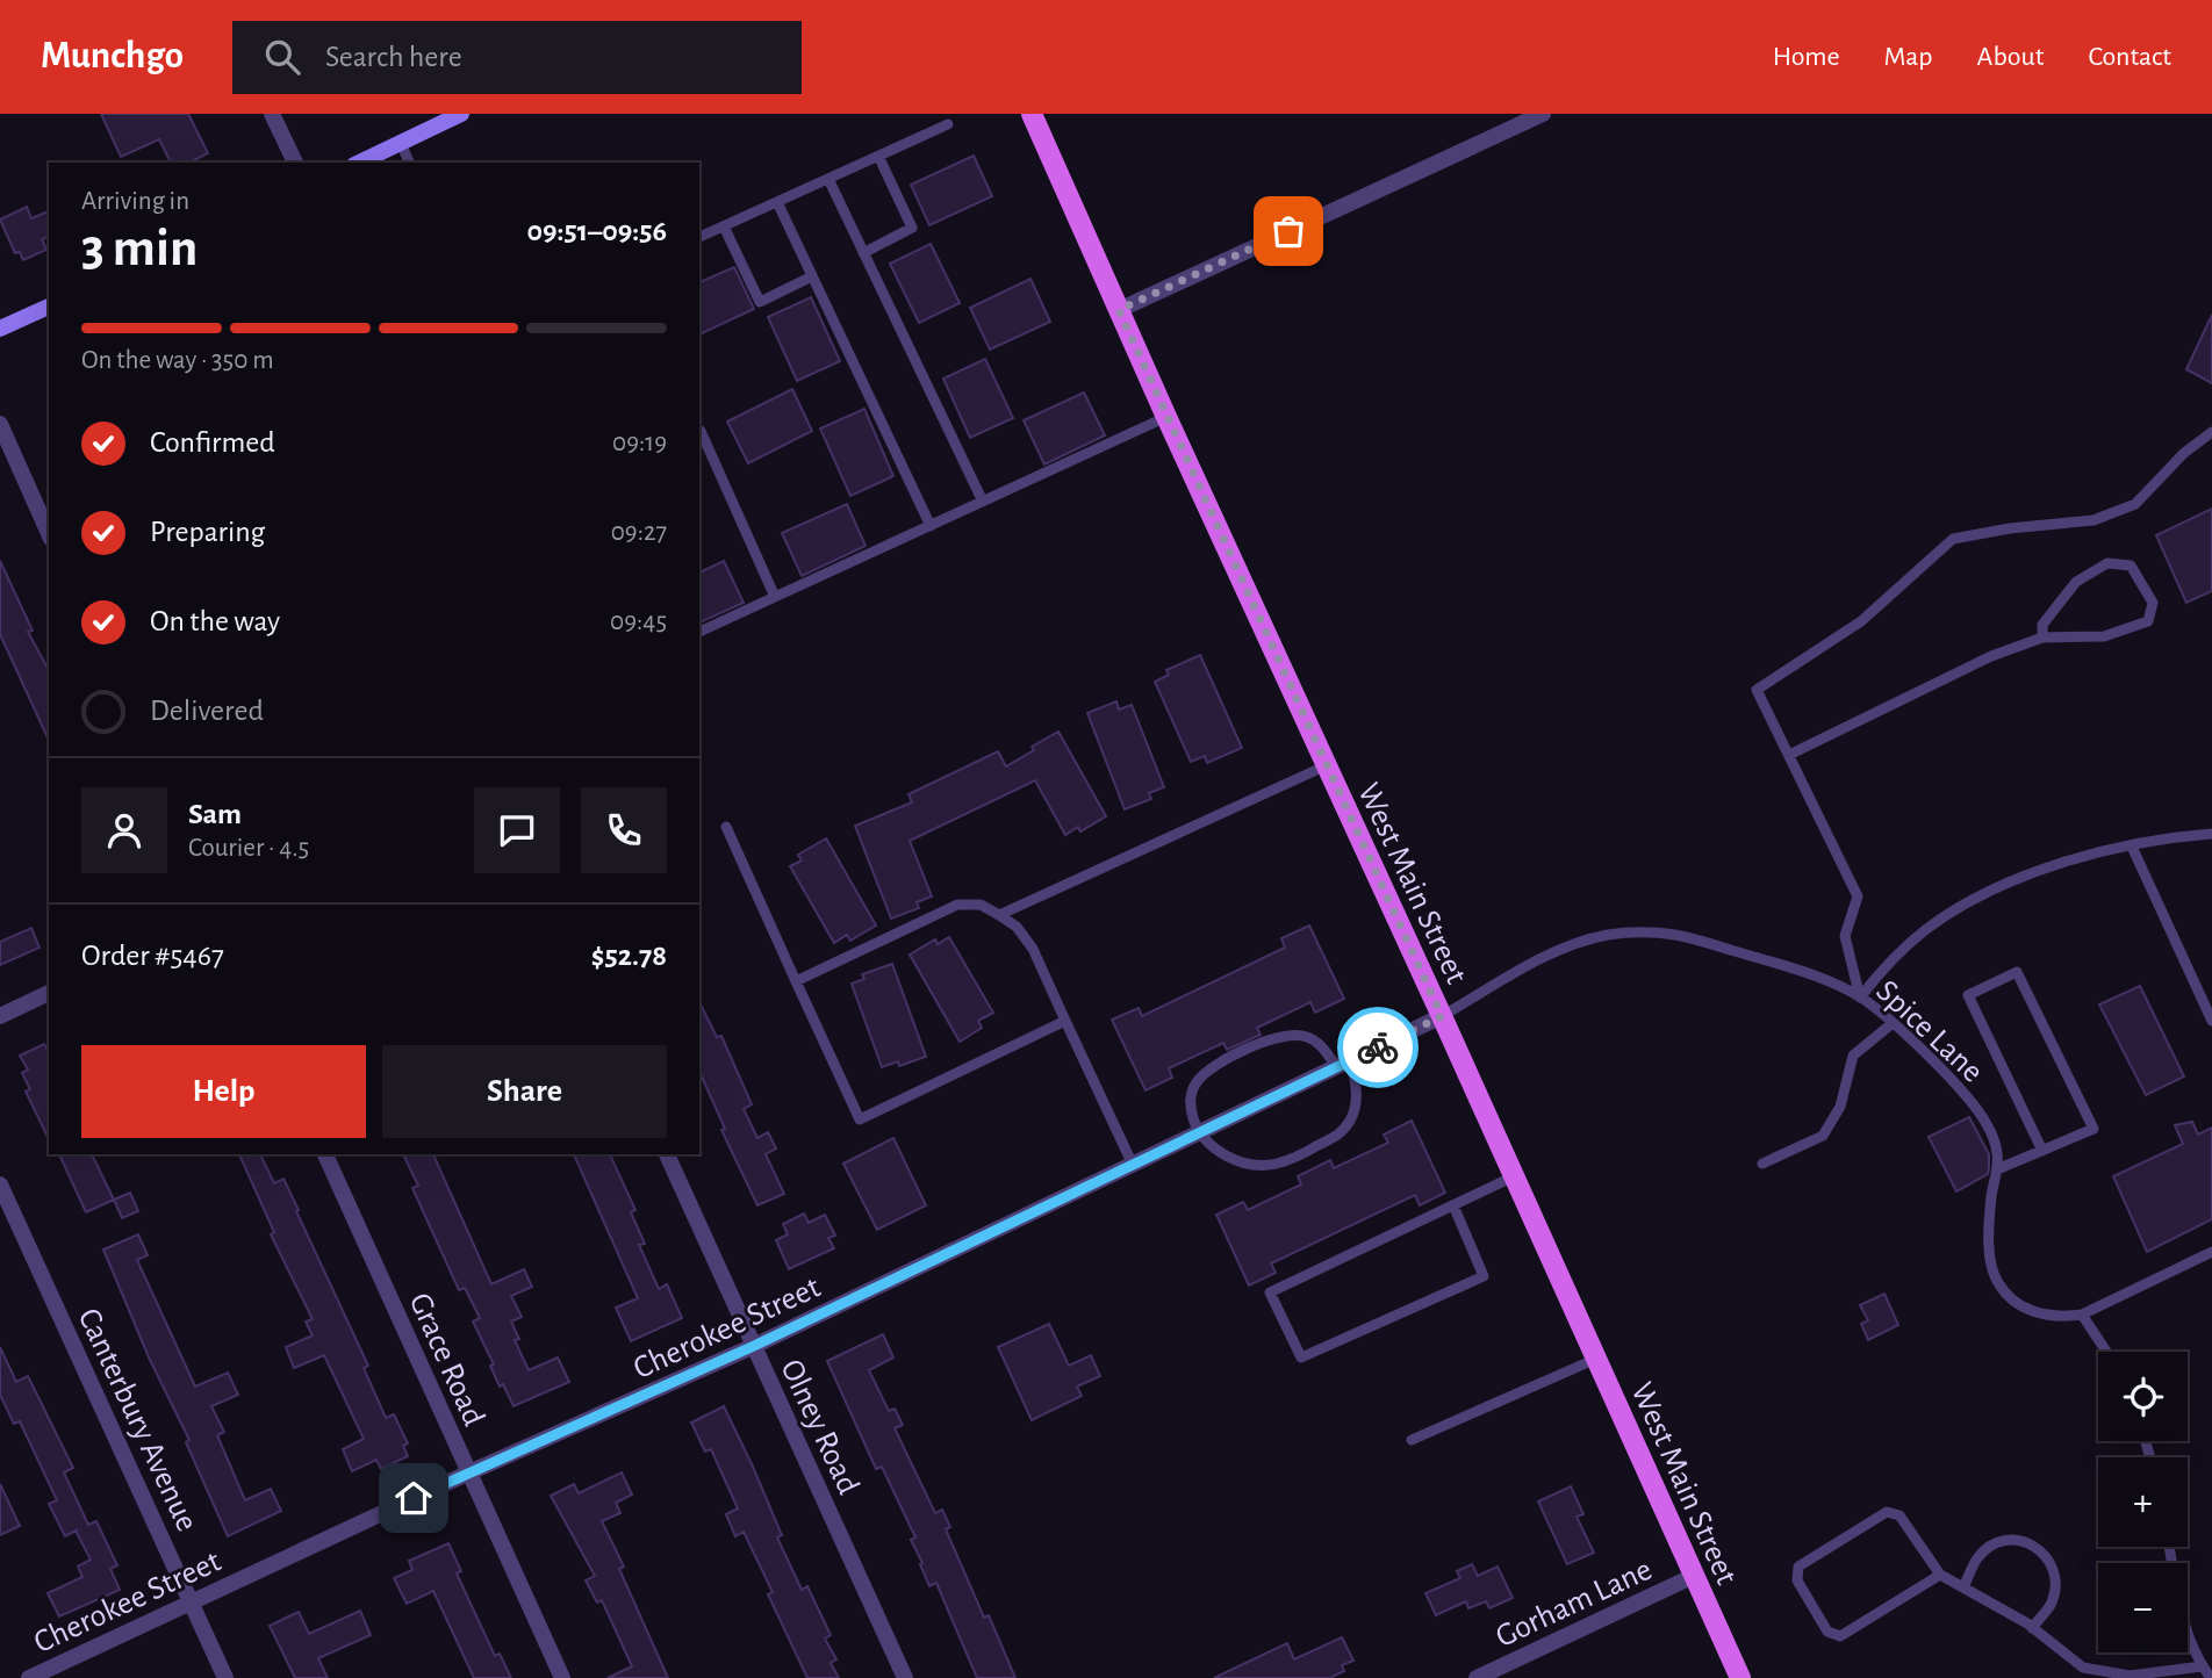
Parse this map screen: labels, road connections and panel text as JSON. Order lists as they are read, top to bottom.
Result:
{
  "streets": {
    "main road": ["West Main Street"],
    "street": [
      "Cherokee Street",
      "Grace Road",
      "Canterbury Avenue",
      "Olney Road",
      "Gorham Lane"
    ],
    "lane": ["Spice Lane"]
  },
  "crossings": [
    ["West Main Street", "Spice Lane"],
    ["West Main Street", "Cherokee Street"],
    ["West Main Street", "Gorham Lane"],
    ["Spice Lane", "Cherokee Street"],
    ["Cherokee Street", "Grace Road"],
    ["Cherokee Street", "Canterbury Avenue"],
    ["Cherokee Street", "Olney Road"]
  ],
  "page": {
    "header": "Munchgo",
    "search": "Search here",
    "nav": [
      "Home",
      "Map",
      "About",
      "Contact"
    ],
    "heading": ["3 min", "Arriving in", "09:51–09:56"],
    "panel": [
      "Sam",
      "Courier · 4.5",
      "Order #5467",
      "$52.78"
    ],
    "bar": "On the way · 350 m",
    "list": [
      ["Confirmed", "09:19"],
      ["Preparing", "09:27"],
      ["On the way", "09:45"],
      "Delivered"
    ],
    "buttons": ["Help", "Share"],
    "map_buttons": ["+", "−"]
  }
}
